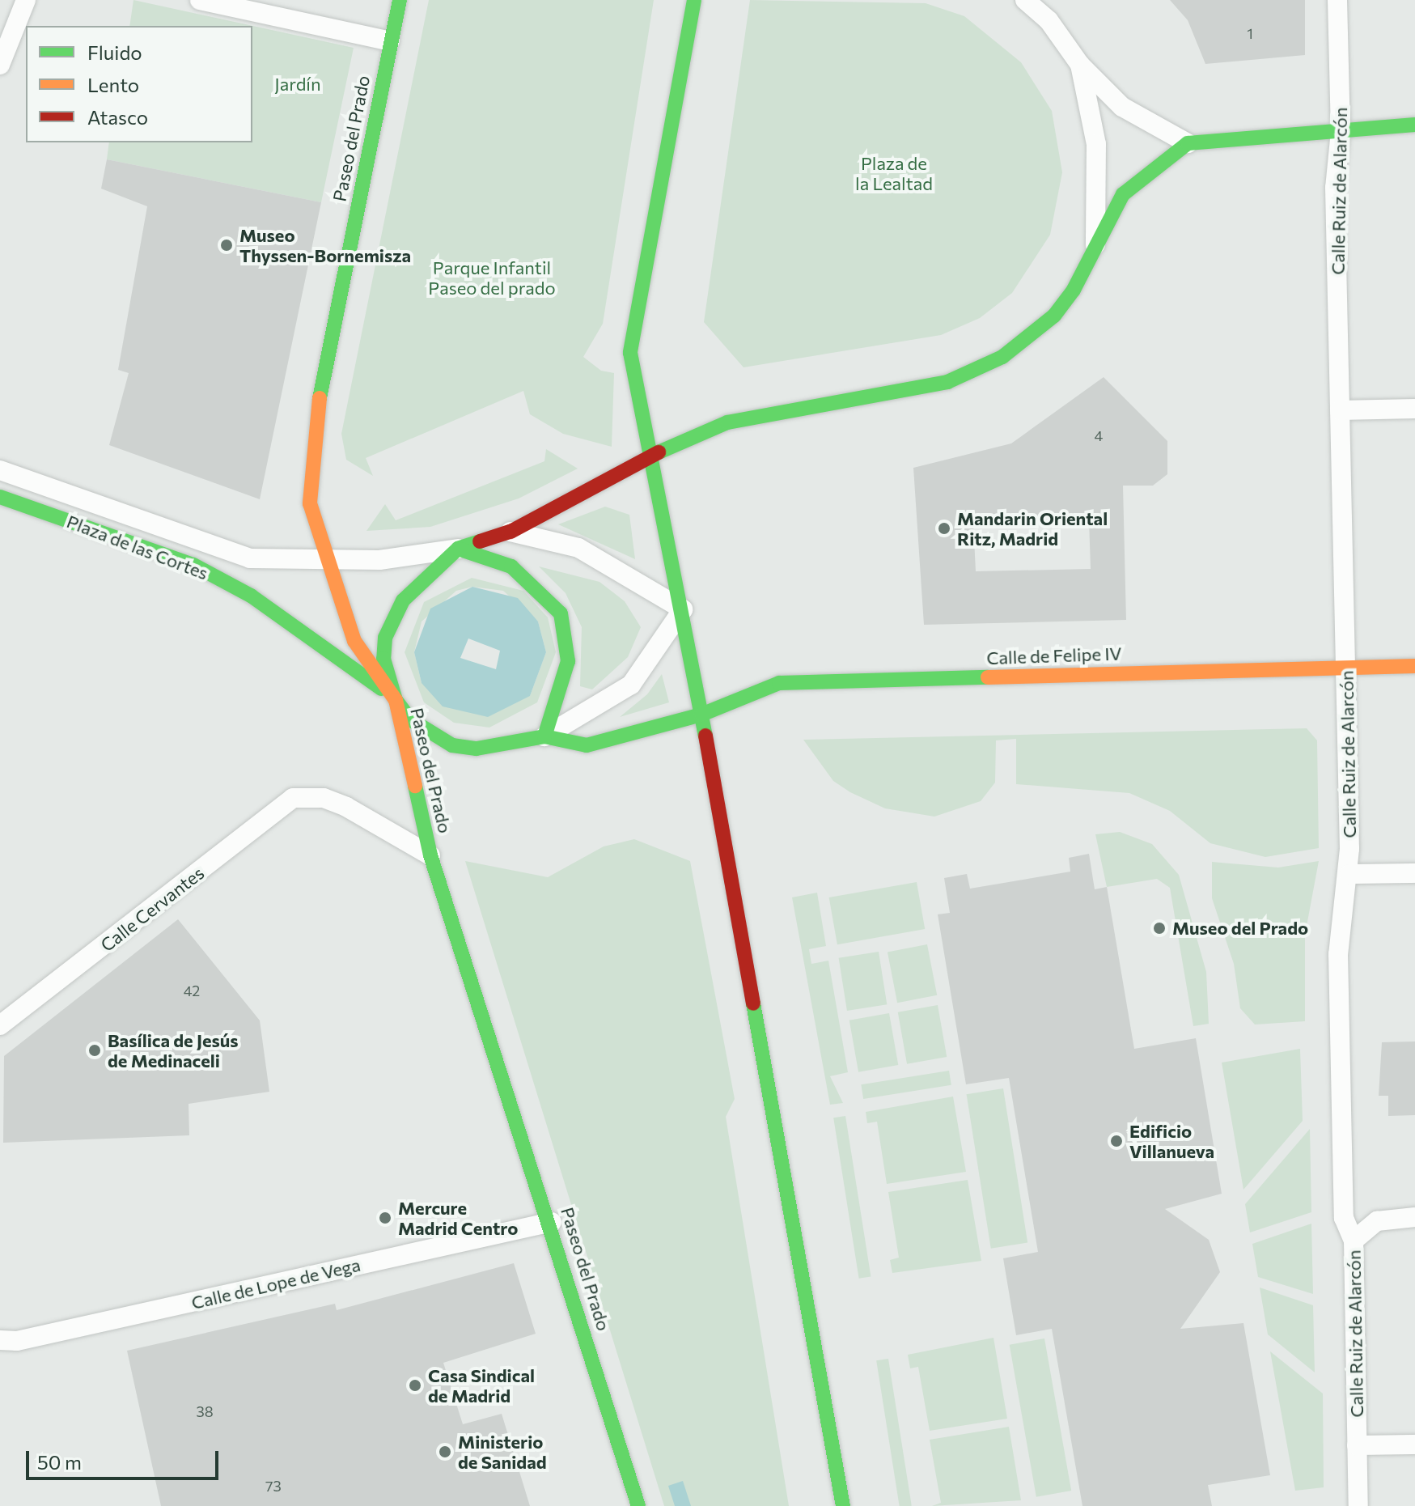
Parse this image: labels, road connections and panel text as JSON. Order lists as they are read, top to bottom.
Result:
{
  "streets": {
    "main road": ["Paseo del Prado", "Plaza de las Cortes", "Calle de Felipe IV"],
    "street": ["Calle Ruiz de Alarcón", "Calle Cervantes", "Calle de Lope de Vega"]
  },
  "crossings": [
    ["Paseo del Prado", "Plaza de las Cortes"],
    ["Paseo del Prado", "Calle de Felipe IV"],
    ["Paseo del Prado", "Calle Cervantes"],
    ["Paseo del Prado", "Calle de Lope de Vega"],
    ["Calle Ruiz de Alarcón", "Calle de Felipe IV"],
    ["Plaza de las Cortes", "Calle de Felipe IV"]
  ],
  "parks": ["Jardín", "Plaza de la Lealtad", "Parque Infantil Paseo del prado"],
  "places": [
    "Museo Thyssen-Bornemisza",
    "Mandarin Oriental Ritz, Madrid",
    "Museo del Prado",
    "Basílica de Jesús de Medinaceli",
    "Edificio Villanueva",
    "Mercure Madrid Centro",
    "Casa Sindical de Madrid",
    "Ministerio de Sanidad"
  ],
  "house_numbers": [
    "1",
    "4",
    "42",
    "38",
    "73"
  ],
  "legend": ["Fluido", "Lento", "Atasco"],
  "scale_bar": "50 m"
}
